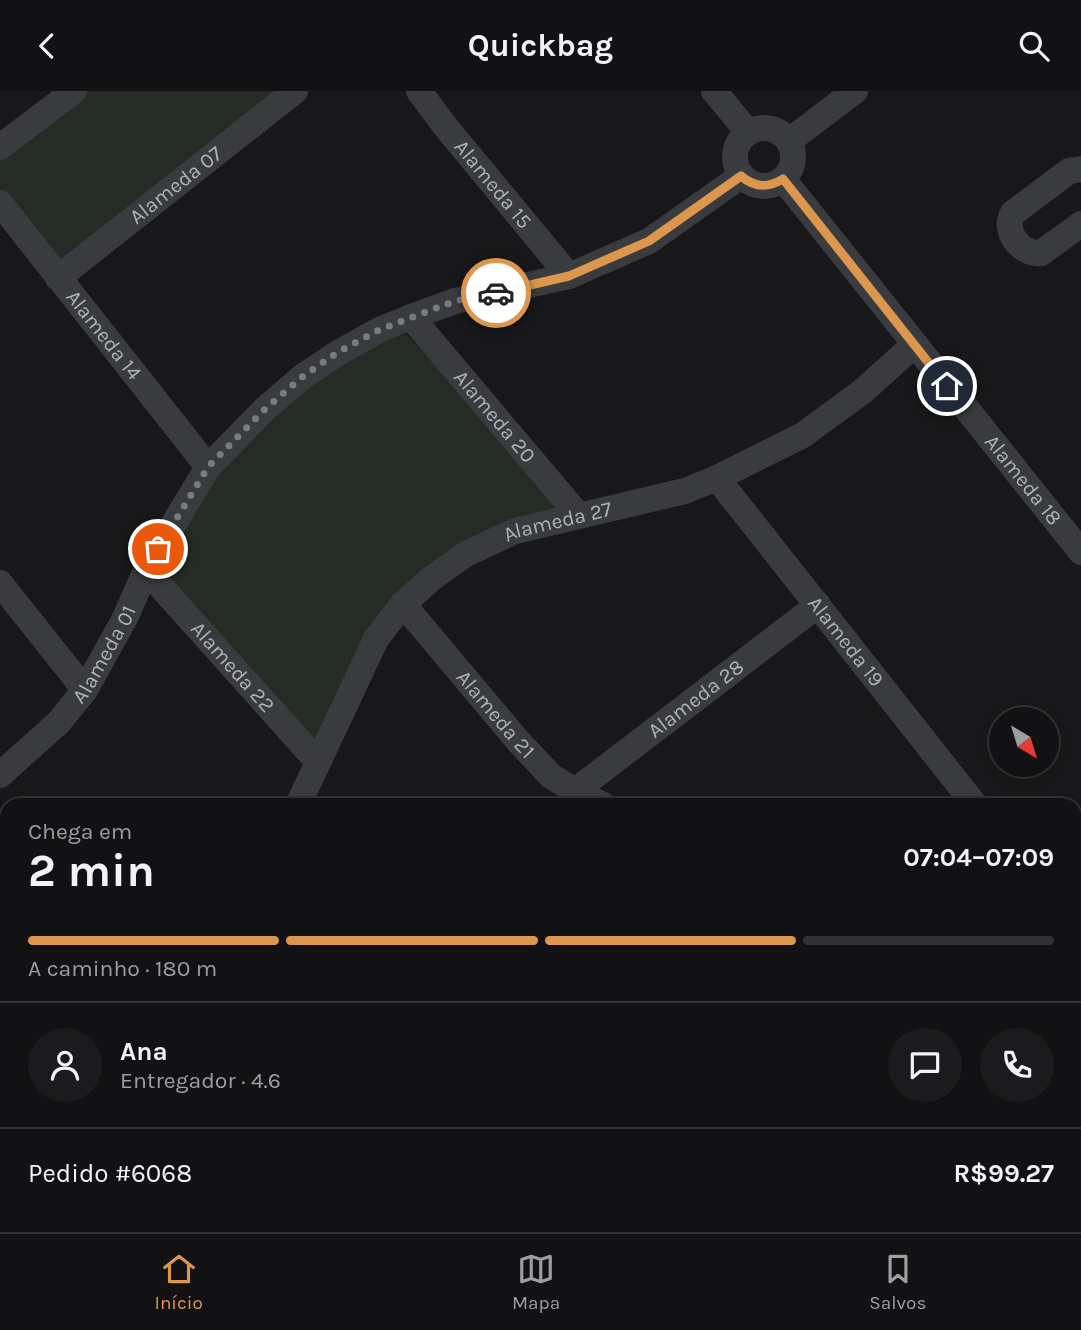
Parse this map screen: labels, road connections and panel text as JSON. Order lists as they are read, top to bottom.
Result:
{
  "streets": {
    "street": [
      "Alameda 15",
      "Alameda 07",
      "Alameda 14",
      "Alameda 20",
      "Alameda 18",
      "Alameda 27",
      "Alameda 19",
      "Alameda 01",
      "Alameda 22",
      "Alameda 28",
      "Alameda 21"
    ]
  },
  "crossings": [
    ["Alameda 15", "Alameda 01"],
    ["Alameda 07", "Alameda 14"],
    ["Alameda 14", "Alameda 01"],
    ["Alameda 20", "Alameda 27"],
    ["Alameda 20", "Alameda 01"],
    ["Alameda 18", "Alameda 27"],
    ["Alameda 18", "Alameda 01"],
    ["Alameda 27", "Alameda 19"],
    ["Alameda 27", "Alameda 22"],
    ["Alameda 27", "Alameda 21"],
    ["Alameda 19", "Alameda 28"],
    ["Alameda 01", "Alameda 22"],
    ["Alameda 28", "Alameda 21"]
  ],
  "north": "bottom right",
  "page": {
    "header": "Quickbag",
    "heading": ["2 min", "Chega em", "07:04–07:09"],
    "panel": [
      "Ana",
      "Entregador · 4.6",
      "Pedido #6068",
      "R$99.27"
    ],
    "bar": "A caminho · 180 m",
    "tabs": ["Início", "Mapa", "Salvos"]
  }
}
